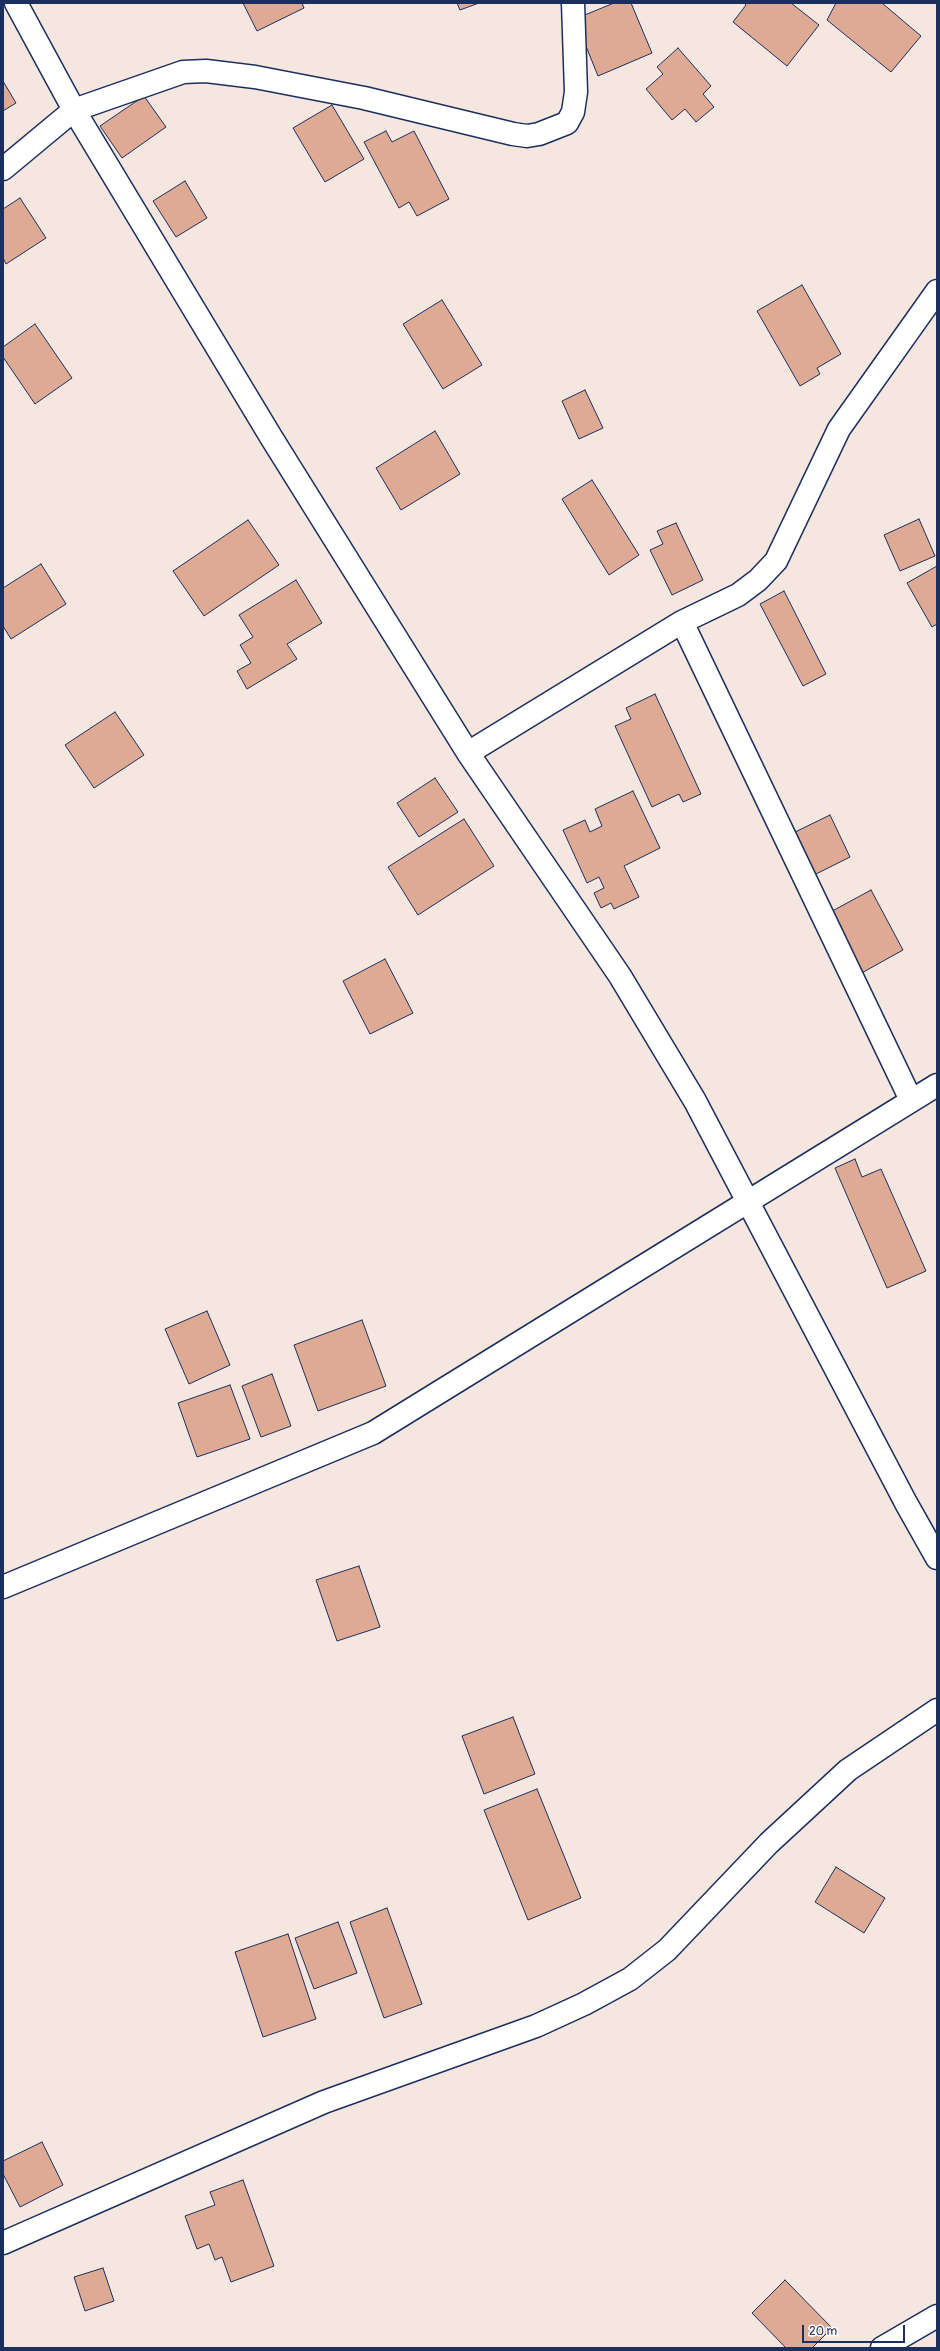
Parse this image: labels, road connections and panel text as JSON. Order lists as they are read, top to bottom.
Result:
{
  "scale_bar": "20 m"
}
